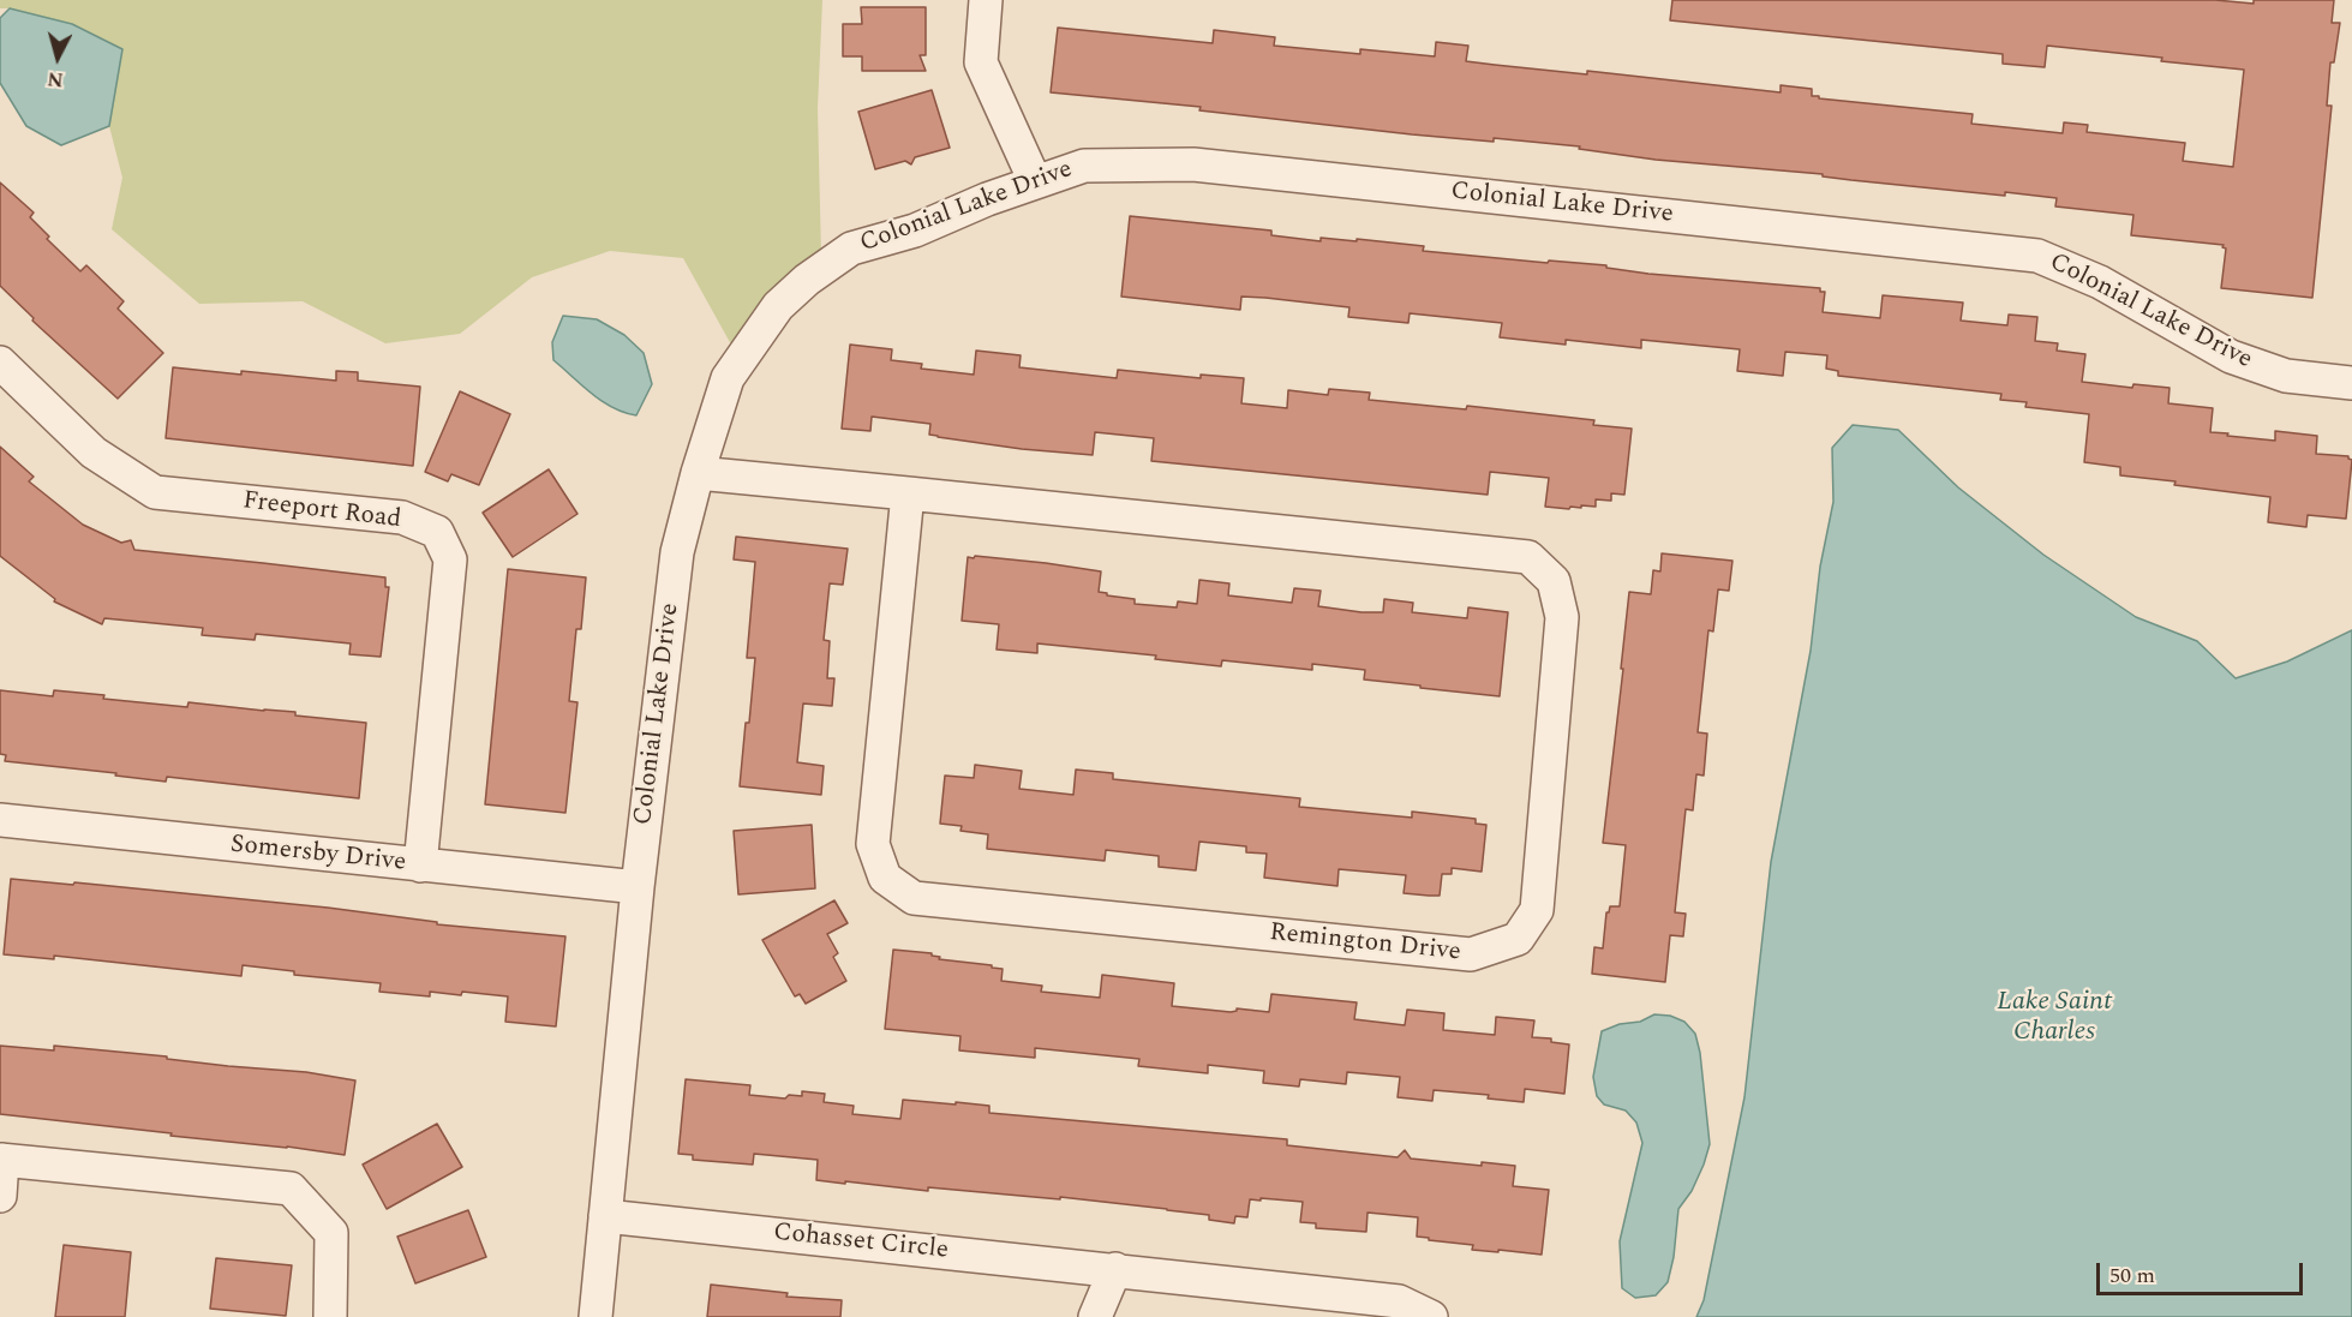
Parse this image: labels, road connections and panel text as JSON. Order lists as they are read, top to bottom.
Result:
{
  "streets": {
    "street": [
      "Colonial Lake Drive",
      "Freeport Road",
      "Somersby Drive",
      "Remington Drive",
      "Cohasset Circle"
    ]
  },
  "crossings": [
    ["Colonial Lake Drive", "Somersby Drive"],
    ["Colonial Lake Drive", "Remington Drive"],
    ["Colonial Lake Drive", "Cohasset Circle"],
    ["Freeport Road", "Somersby Drive"]
  ],
  "water": ["Lake Saint Charles"],
  "scale_bar": "50 m",
  "north": "bottom"
}
